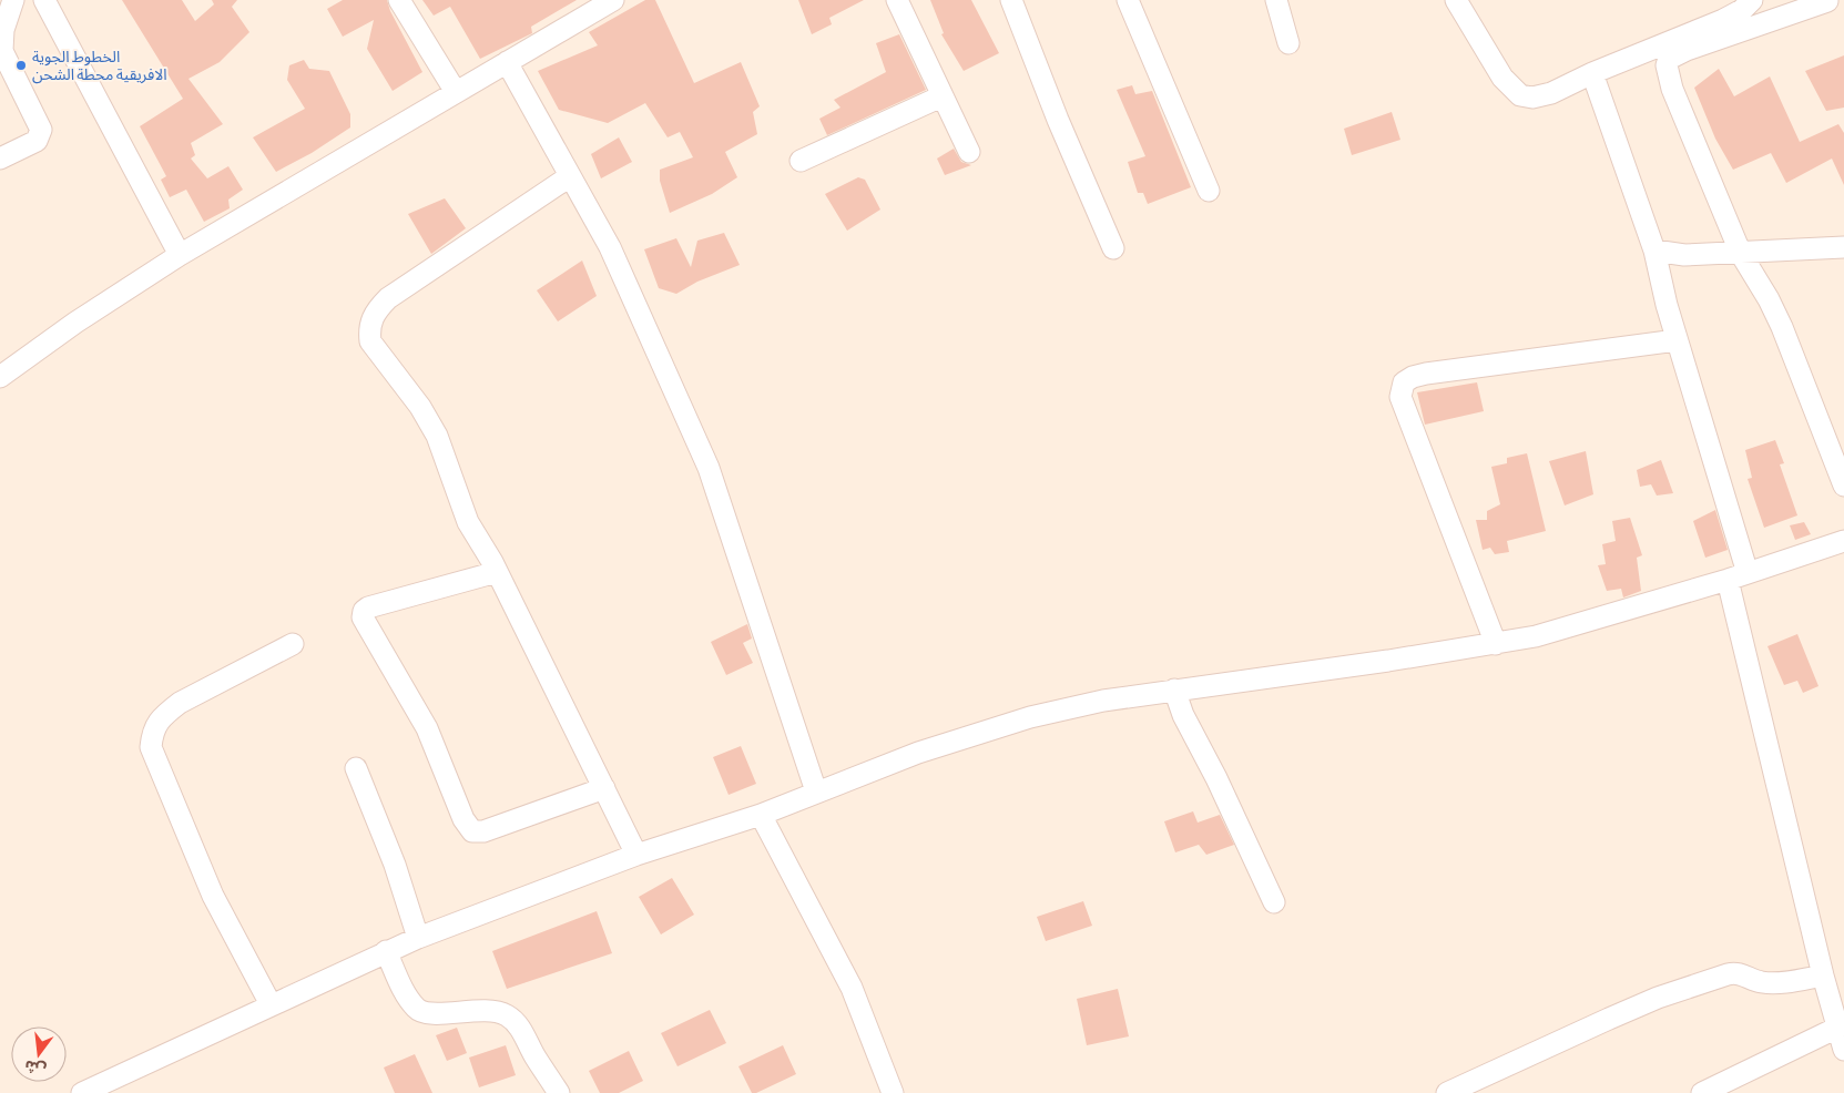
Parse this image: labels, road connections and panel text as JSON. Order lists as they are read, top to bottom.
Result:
{
  "places": ["الخطوط الجوية الافريقية محطة الشحن"],
  "north": "bottom"
}
